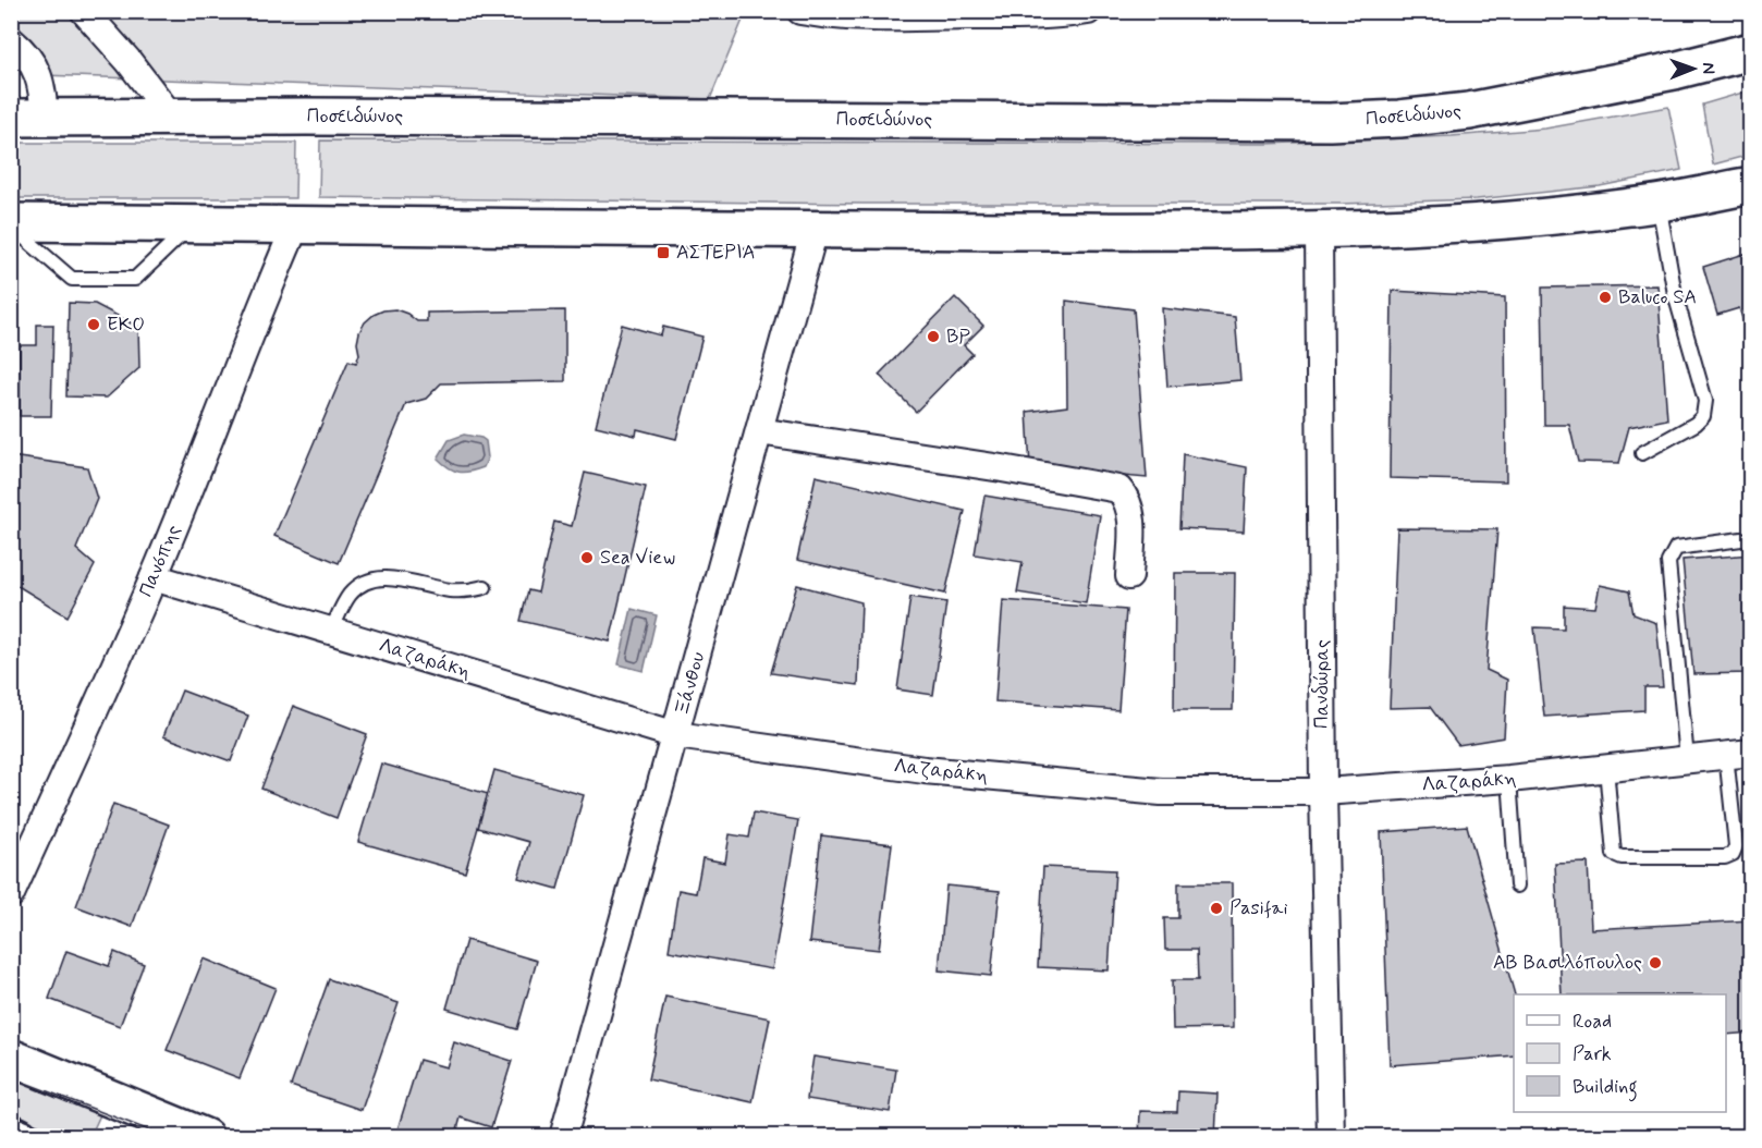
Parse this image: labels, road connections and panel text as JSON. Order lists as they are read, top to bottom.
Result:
{
  "streets": {
    "main road": ["Ποσειδώνος"],
    "street": [
      "Πανόπης",
      "Λαζαράκη",
      "Ξάνθου",
      "Πανδώρας"
    ]
  },
  "crossings": [
    ["Πανόπης", "Λαζαράκη"],
    ["Λαζαράκη", "Ξάνθου"],
    ["Λαζαράκη", "Πανδώρας"]
  ],
  "places": {
    "transit": ["ΑΣΤΕΡΙΑ"],
    "other": [
      "Baluco SA",
      "EKO",
      "BP",
      "Sea View",
      "Pasifai",
      "ΑΒ Βασιλόπουλος"
    ]
  },
  "legend": ["Road", "Park", "Building"],
  "north": "right"
}
